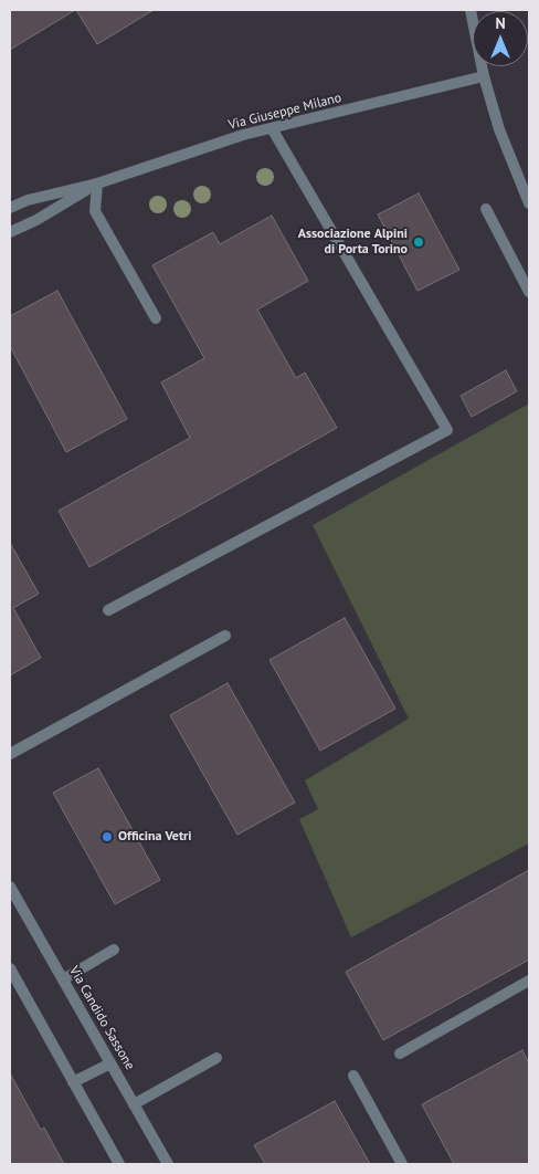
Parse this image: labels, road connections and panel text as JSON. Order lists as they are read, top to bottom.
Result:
{
  "streets": {
    "street": ["Via Giuseppe Milano", "Via Candido Sassone"]
  },
  "places": ["Associazione Alpini di Porta Torino", "Officina Vetri"],
  "north": "top"
}
